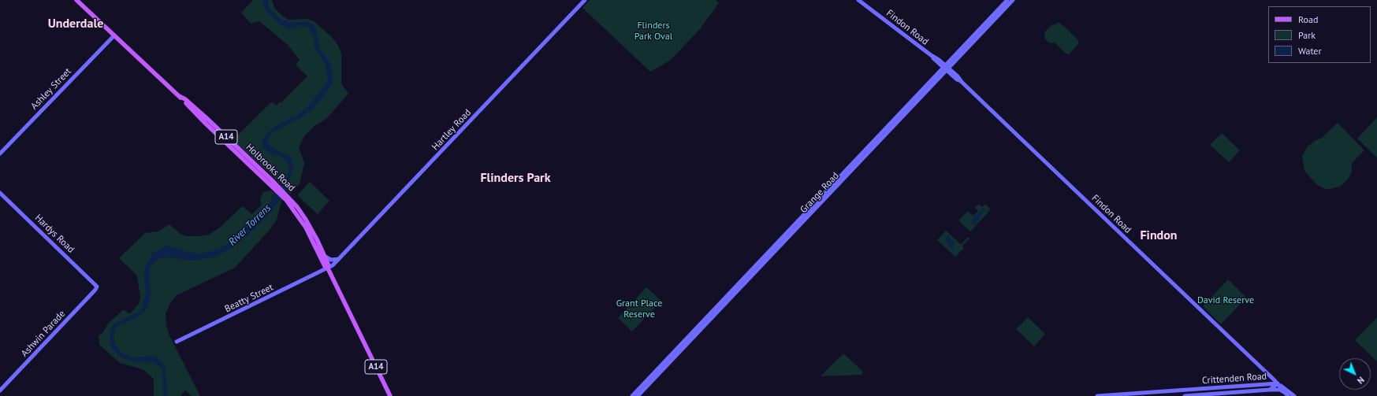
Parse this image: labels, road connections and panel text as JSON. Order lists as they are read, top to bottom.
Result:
{
  "streets": {
    "main road": [
      "Findon Road",
      "Ashley Street",
      "Hartley Road",
      "A14",
      "Holbrooks Road",
      "Grange Road",
      "Hardys Road",
      "Beatty Street",
      "Ashwin Parade",
      "Crittenden Road"
    ]
  },
  "crossings": [
    ["Findon Road", "Grange Road"],
    ["Findon Road", "Crittenden Road"],
    ["Ashley Street", "Holbrooks Road"],
    ["Hartley Road", "Holbrooks Road"],
    ["Hartley Road", "Beatty Street"],
    ["Holbrooks Road", "Beatty Street"],
    ["Hardys Road", "Ashwin Parade"]
  ],
  "districts": ["Underdale", "Flinders Park", "Findon"],
  "water": ["River Torrens"],
  "parks": ["Flinders Park Oval", "David Reserve", "Grant Place Reserve"],
  "legend": ["Road", "Park", "Water"],
  "north": "bottom right"
}
